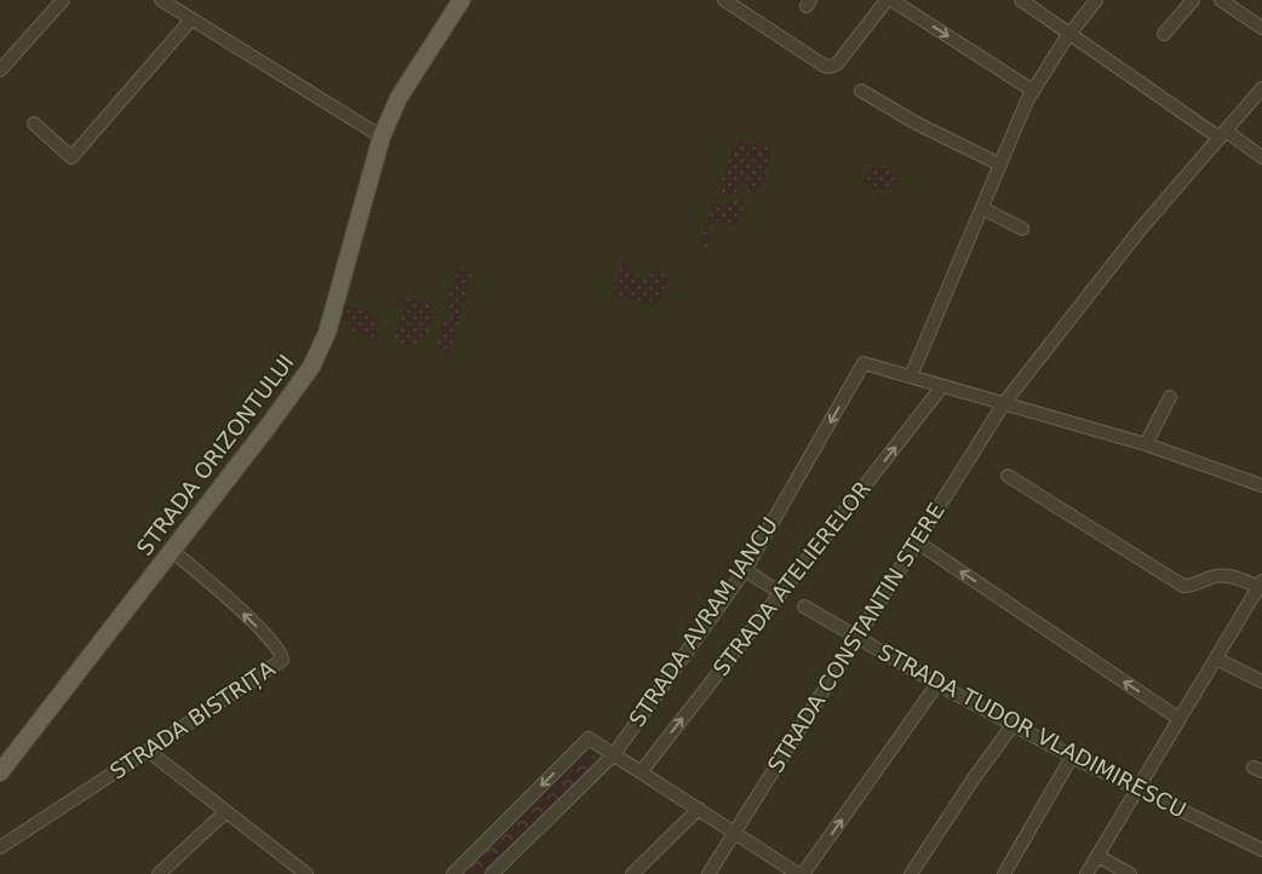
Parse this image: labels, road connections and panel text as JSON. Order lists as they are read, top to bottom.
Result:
{
  "streets": {
    "main road": ["STRADA ORIZONTULUI"],
    "street": [
      "STRADA ATELIERELOR",
      "STRADA AVRAM IANCU",
      "STRADA CONSTANTIN STERE",
      "STRADA BISTRIȚA",
      "STRADA TUDOR VLADIMIRESCU"
    ]
  },
  "crossings": [
    ["STRADA ORIZONTULUI", "STRADA BISTRIȚA"],
    ["STRADA CONSTANTIN STERE", "STRADA TUDOR VLADIMIRESCU"]
  ],
  "one_way": ["STRADA ATELIERELOR", "STRADA AVRAM IANCU"]
}
